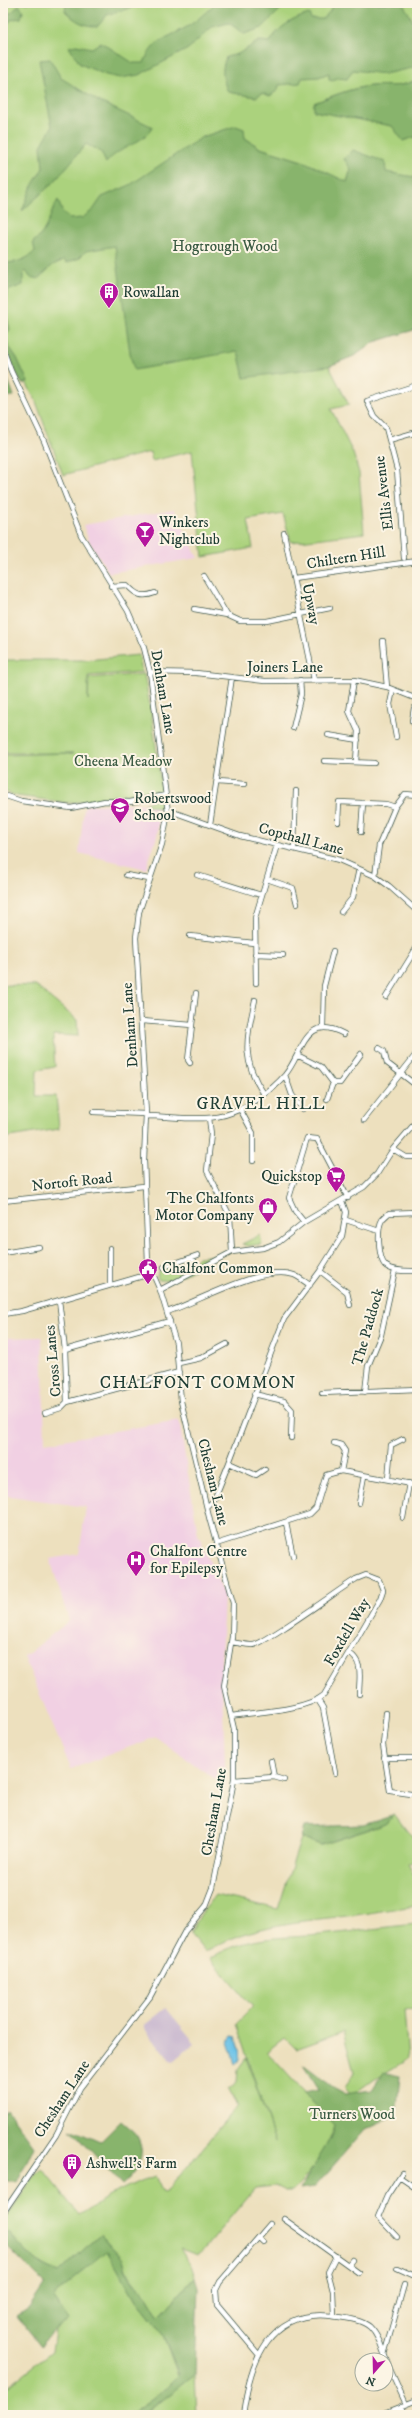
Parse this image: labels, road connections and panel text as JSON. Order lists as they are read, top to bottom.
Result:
{
  "streets": {
    "street": [
      "Ellis Avenue",
      "Chiltern Hill",
      "Upway",
      "Joiners Lane",
      "Denham Lane",
      "Copthall Lane",
      "Nortoft Road",
      "The Paddock",
      "Cross Lanes",
      "Chesham Lane",
      "Foxdell Way"
    ]
  },
  "crossings": [
    ["Ellis Avenue", "Chiltern Hill"],
    ["Chiltern Hill", "Upway"],
    ["Upway", "Joiners Lane"],
    ["Joiners Lane", "Denham Lane"],
    ["Denham Lane", "Copthall Lane"],
    ["Denham Lane", "Nortoft Road"],
    ["Denham Lane", "Chesham Lane"],
    ["Cross Lanes", "Chesham Lane"],
    ["Chesham Lane", "Foxdell Way"]
  ],
  "districts": ["GRAVEL HILL", "CHALFONT COMMON"],
  "parks": ["Hogtrough Wood", "Cheena Meadow", "Turners Wood"],
  "places": {
    "building": ["Rowallan", "Ashwell's Farm"],
    "bar": ["Winkers Nightclub"],
    "school or university": ["Robertswood School"],
    "supermarket": ["Quickstop"],
    "shop": ["The Chalfonts Motor Company"],
    "public building": ["Chalfont Common"],
    "hospital": ["Chalfont Centre for Epilepsy"]
  },
  "north": "bottom"
}
